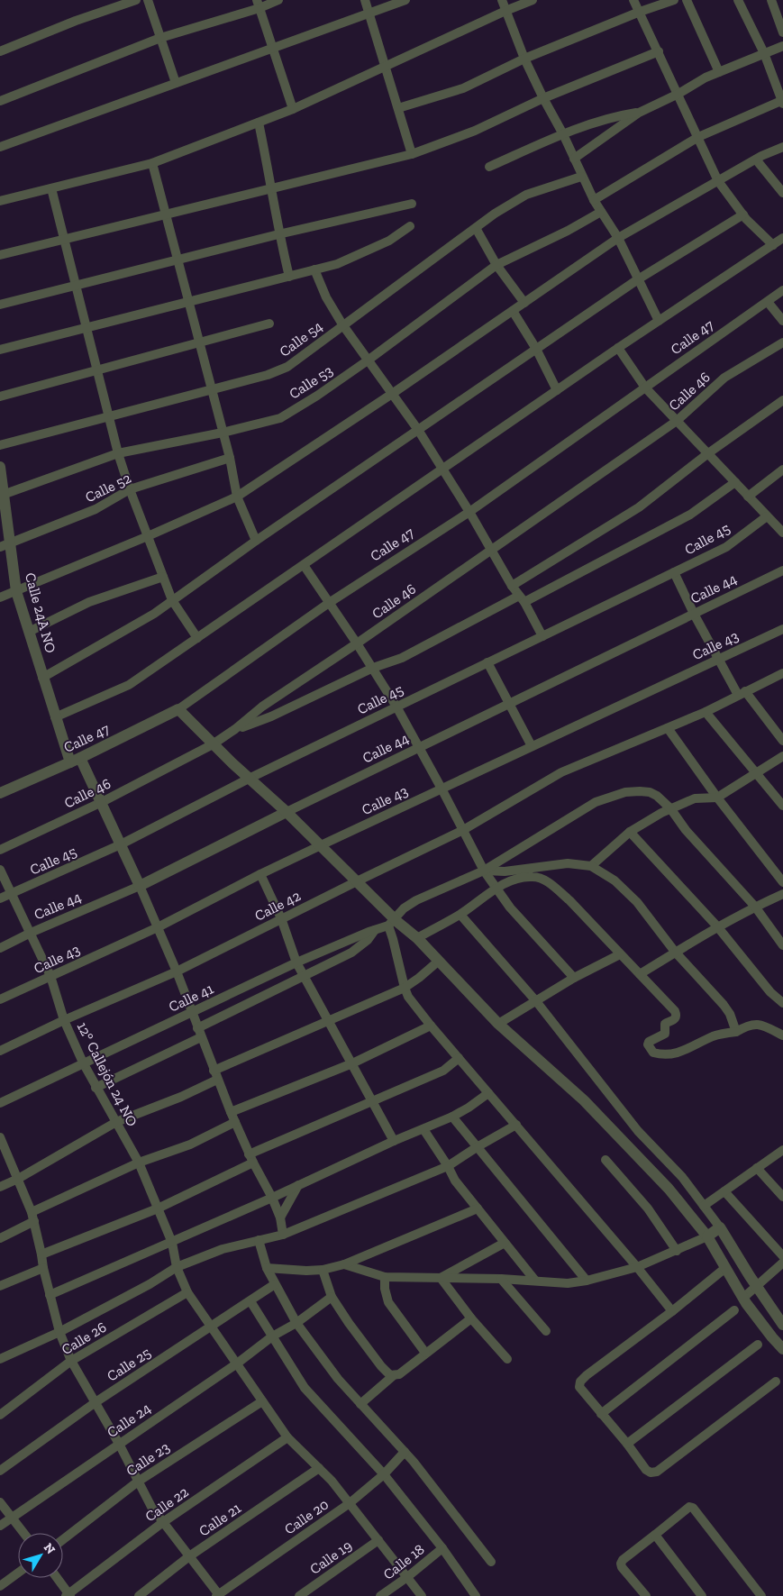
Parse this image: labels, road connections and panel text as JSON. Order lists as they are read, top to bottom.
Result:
{
  "streets": {
    "street": [
      "Calle 47",
      "Calle 54",
      "Calle 53",
      "Calle 46",
      "Calle 52",
      "Calle 45",
      "Calle 44",
      "Calle 24A NO",
      "Calle 43",
      "Calle 42",
      "Calle 41",
      "12° Callejón 24 NO",
      "Calle 26",
      "Calle 25",
      "Calle 24",
      "Calle 23",
      "Calle 22",
      "Calle 20",
      "Calle 21",
      "Calle 19",
      "Calle 18"
    ]
  },
  "crossings": [
    ["Calle 47", "Calle 24A NO"],
    ["Calle 53", "Calle 24A NO"],
    ["Calle 46", "Calle 24A NO"],
    ["Calle 52", "Calle 24A NO"],
    ["Calle 45", "Calle 24A NO"],
    ["Calle 45", "12° Callejón 24 NO"],
    ["Calle 44", "Calle 24A NO"],
    ["Calle 44", "12° Callejón 24 NO"],
    ["Calle 43", "12° Callejón 24 NO"],
    ["Calle 42", "12° Callejón 24 NO"],
    ["Calle 41", "12° Callejón 24 NO"],
    ["12° Callejón 24 NO", "Calle 26"],
    ["12° Callejón 24 NO", "Calle 25"],
    ["12° Callejón 24 NO", "Calle 24"],
    ["12° Callejón 24 NO", "Calle 23"],
    ["12° Callejón 24 NO", "Calle 22"],
    ["12° Callejón 24 NO", "Calle 20"],
    ["12° Callejón 24 NO", "Calle 21"],
    ["12° Callejón 24 NO", "Calle 19"],
    ["12° Callejón 24 NO", "Calle 18"]
  ],
  "north": "top right"
}
